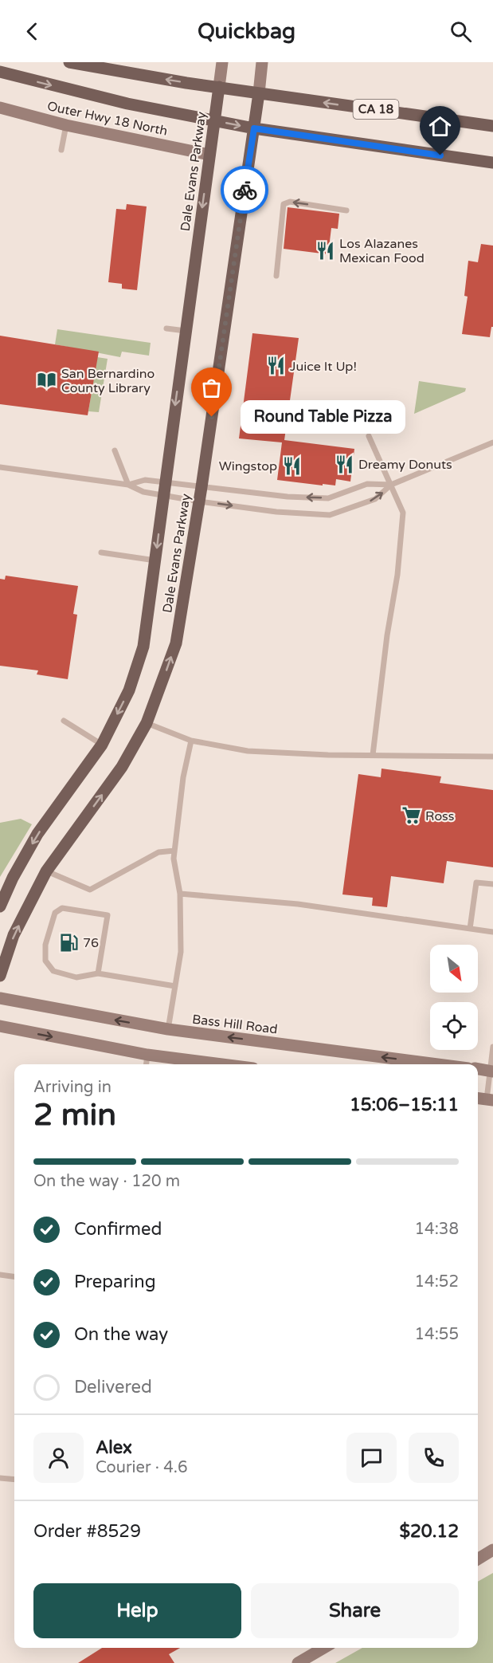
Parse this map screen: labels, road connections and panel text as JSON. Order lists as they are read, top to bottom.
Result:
{
  "streets": {
    "main road": [
      "CA 18",
      "Outer Hwy 18 North",
      "Dale Evans Parkway",
      "Bass Hill Road"
    ]
  },
  "crossings": [
    ["CA 18", "Dale Evans Parkway"],
    ["Outer Hwy 18 North", "Dale Evans Parkway"]
  ],
  "places": {
    "restaurant": [
      "Los Alazanes Mexican Food",
      "Juice It Up!",
      "Dreamy Donuts",
      "Wingstop"
    ],
    "library": ["San Bernardino County Library"],
    "other": ["Round Table Pizza"],
    "supermarket": ["Ross"],
    "fuel station": ["76"]
  },
  "north": "bottom right",
  "page": {
    "header": "Quickbag",
    "bubble": "Round Table Pizza",
    "heading": ["2 min", "Arriving in", "15:06–15:11"],
    "panel": [
      "Alex",
      "Courier · 4.6",
      "Order #8529",
      "$20.12"
    ],
    "bar": "On the way · 120 m",
    "list": [
      ["Confirmed", "14:38"],
      ["Preparing", "14:52"],
      ["On the way", "14:55"],
      "Delivered"
    ],
    "buttons": ["Help", "Share"]
  }
}
